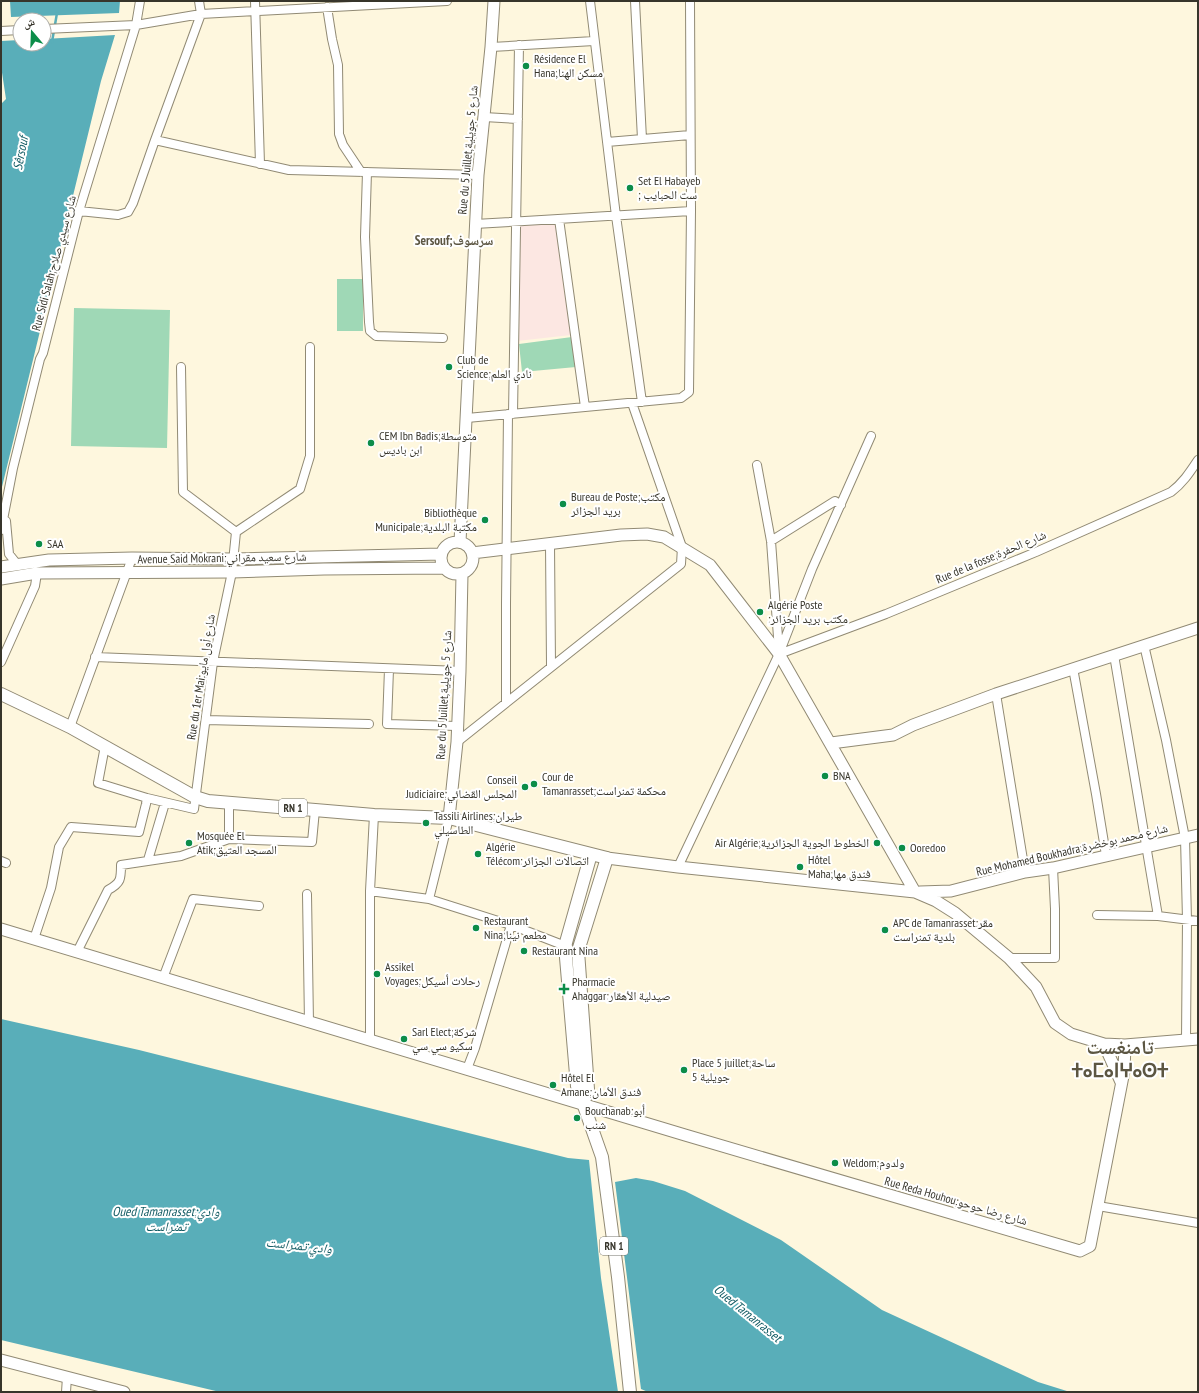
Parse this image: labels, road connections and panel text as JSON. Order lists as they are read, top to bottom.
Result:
{
  "streets": {
    "main road": ["RN 1"],
    "street": [
      "Rue du 5 Juillet,شارع 5 جويلية",
      "Rue Sidi Salah;شارع سيدي صلاح",
      "Rue de la fosse;شارع الحفرة",
      "Avenue Said Mokrani;شارع سعيد مقراني",
      "Rue du 1er Mai;شارع أول مايو",
      "Rue Mohamed Boukhadra;شارع محمد بوخضرة",
      "Rue Reda Houhou;شارع رضا حوحو"
    ]
  },
  "crossings": [
    ["Rue du 5 Juillet,شارع 5 جويلية", "Avenue Said Mokrani;شارع سعيد مقراني"],
    ["Rue du 5 Juillet,شارع 5 جويلية", "RN 1"],
    ["Rue Sidi Salah;شارع سيدي صلاح", "Avenue Said Mokrani;شارع سعيد مقراني"],
    ["Avenue Said Mokrani;شارع سعيد مقراني", "Rue du 1er Mai;شارع أول مايو"],
    ["Rue du 1er Mai;شارع أول مايو", "RN 1"],
    ["RN 1", "Rue Reda Houhou;شارع رضا حوحو"]
  ],
  "districts": ["Sersouf;سرسوف", "تامنغست ⵜⴰⵎⴰⵏⵖⴰⵙⵜ"],
  "water": [
    "Sêrsouf",
    "Oued Tamanrasset;وادي تمنراست",
    "وادي تمنراست",
    "Oued Tamanrasset"
  ],
  "places": {
    "other": [
      "Résidence El Hana;مسكن الهنا",
      "Set El Habayeb ; ست الحبايب",
      "Club de Science;نادي العلم",
      "CEM Ibn Badis;متوسطة ابن باديس",
      "Bureau de Poste;مكتب بريد الجزائر",
      "Bibliothèque Municipale;مكتبة البلدية",
      "SAA",
      "Algérie Poste ;مكتب بريد الجزائر",
      "BNA",
      "Cour de Tamanrasset;محكمة تمنراست",
      "Conseil Judiciaire;المجلس القضائي",
      "Tassili Airlines;طيران الطاسيلي",
      "Mosquée El Atik;المسجد العتيق",
      "Air Algérie;الخطوط الجوية الجزائرية",
      "Ooredoo",
      "Algérie Télécom;اتصالات الجزائر",
      "Hôtel Maha;فندق مها",
      "Restaurant Nina;مطعم نينا",
      "APC de Tamanrasset;مقر بلدية تمنراست",
      "Restaurant Nina",
      "Assikel Voyages;رحلات أسيكل",
      "Sarl Elect;شركة سكيو سي سي",
      "Place 5 juillet;ساحة 5 جويلية",
      "Hôtel El Amane;فندق الأمان",
      "Bouchanab;أبو شنب",
      "Weldom;ولدوم"
    ],
    "health": ["Pharmacie Ahaggar;صيدلية الأهقار"]
  },
  "north": "top"
}
